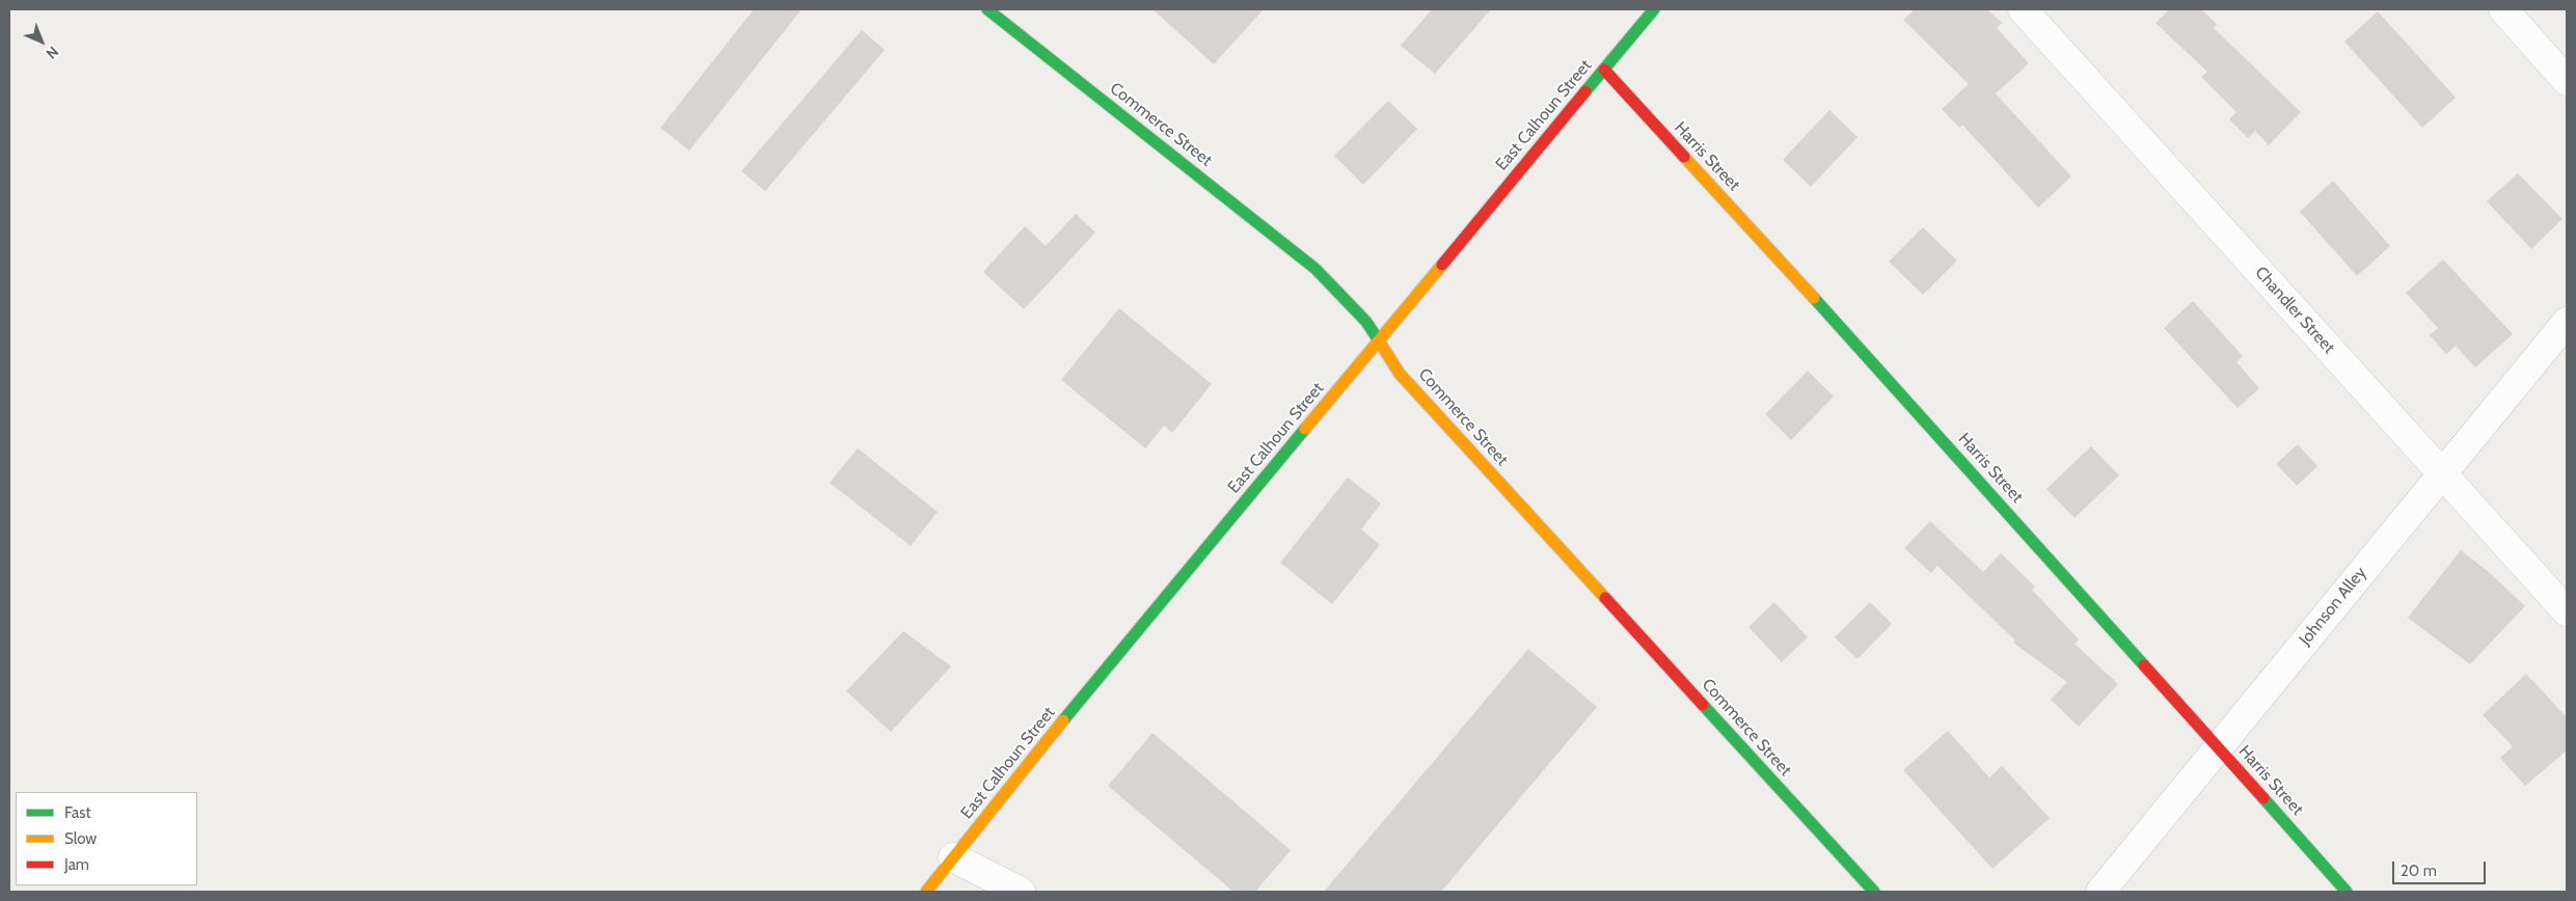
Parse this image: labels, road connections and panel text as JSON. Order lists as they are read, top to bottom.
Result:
{
  "streets": {
    "street": [
      "East Calhoun Street",
      "Commerce Street",
      "Harris Street",
      "Chandler Street",
      "Johnson Alley"
    ]
  },
  "crossings": [
    ["East Calhoun Street", "Commerce Street"],
    ["East Calhoun Street", "Harris Street"],
    ["Harris Street", "Johnson Alley"],
    ["Chandler Street", "Johnson Alley"]
  ],
  "legend": ["Fast", "Slow", "Jam"],
  "scale_bar": "20 m",
  "north": "bottom right"
}
